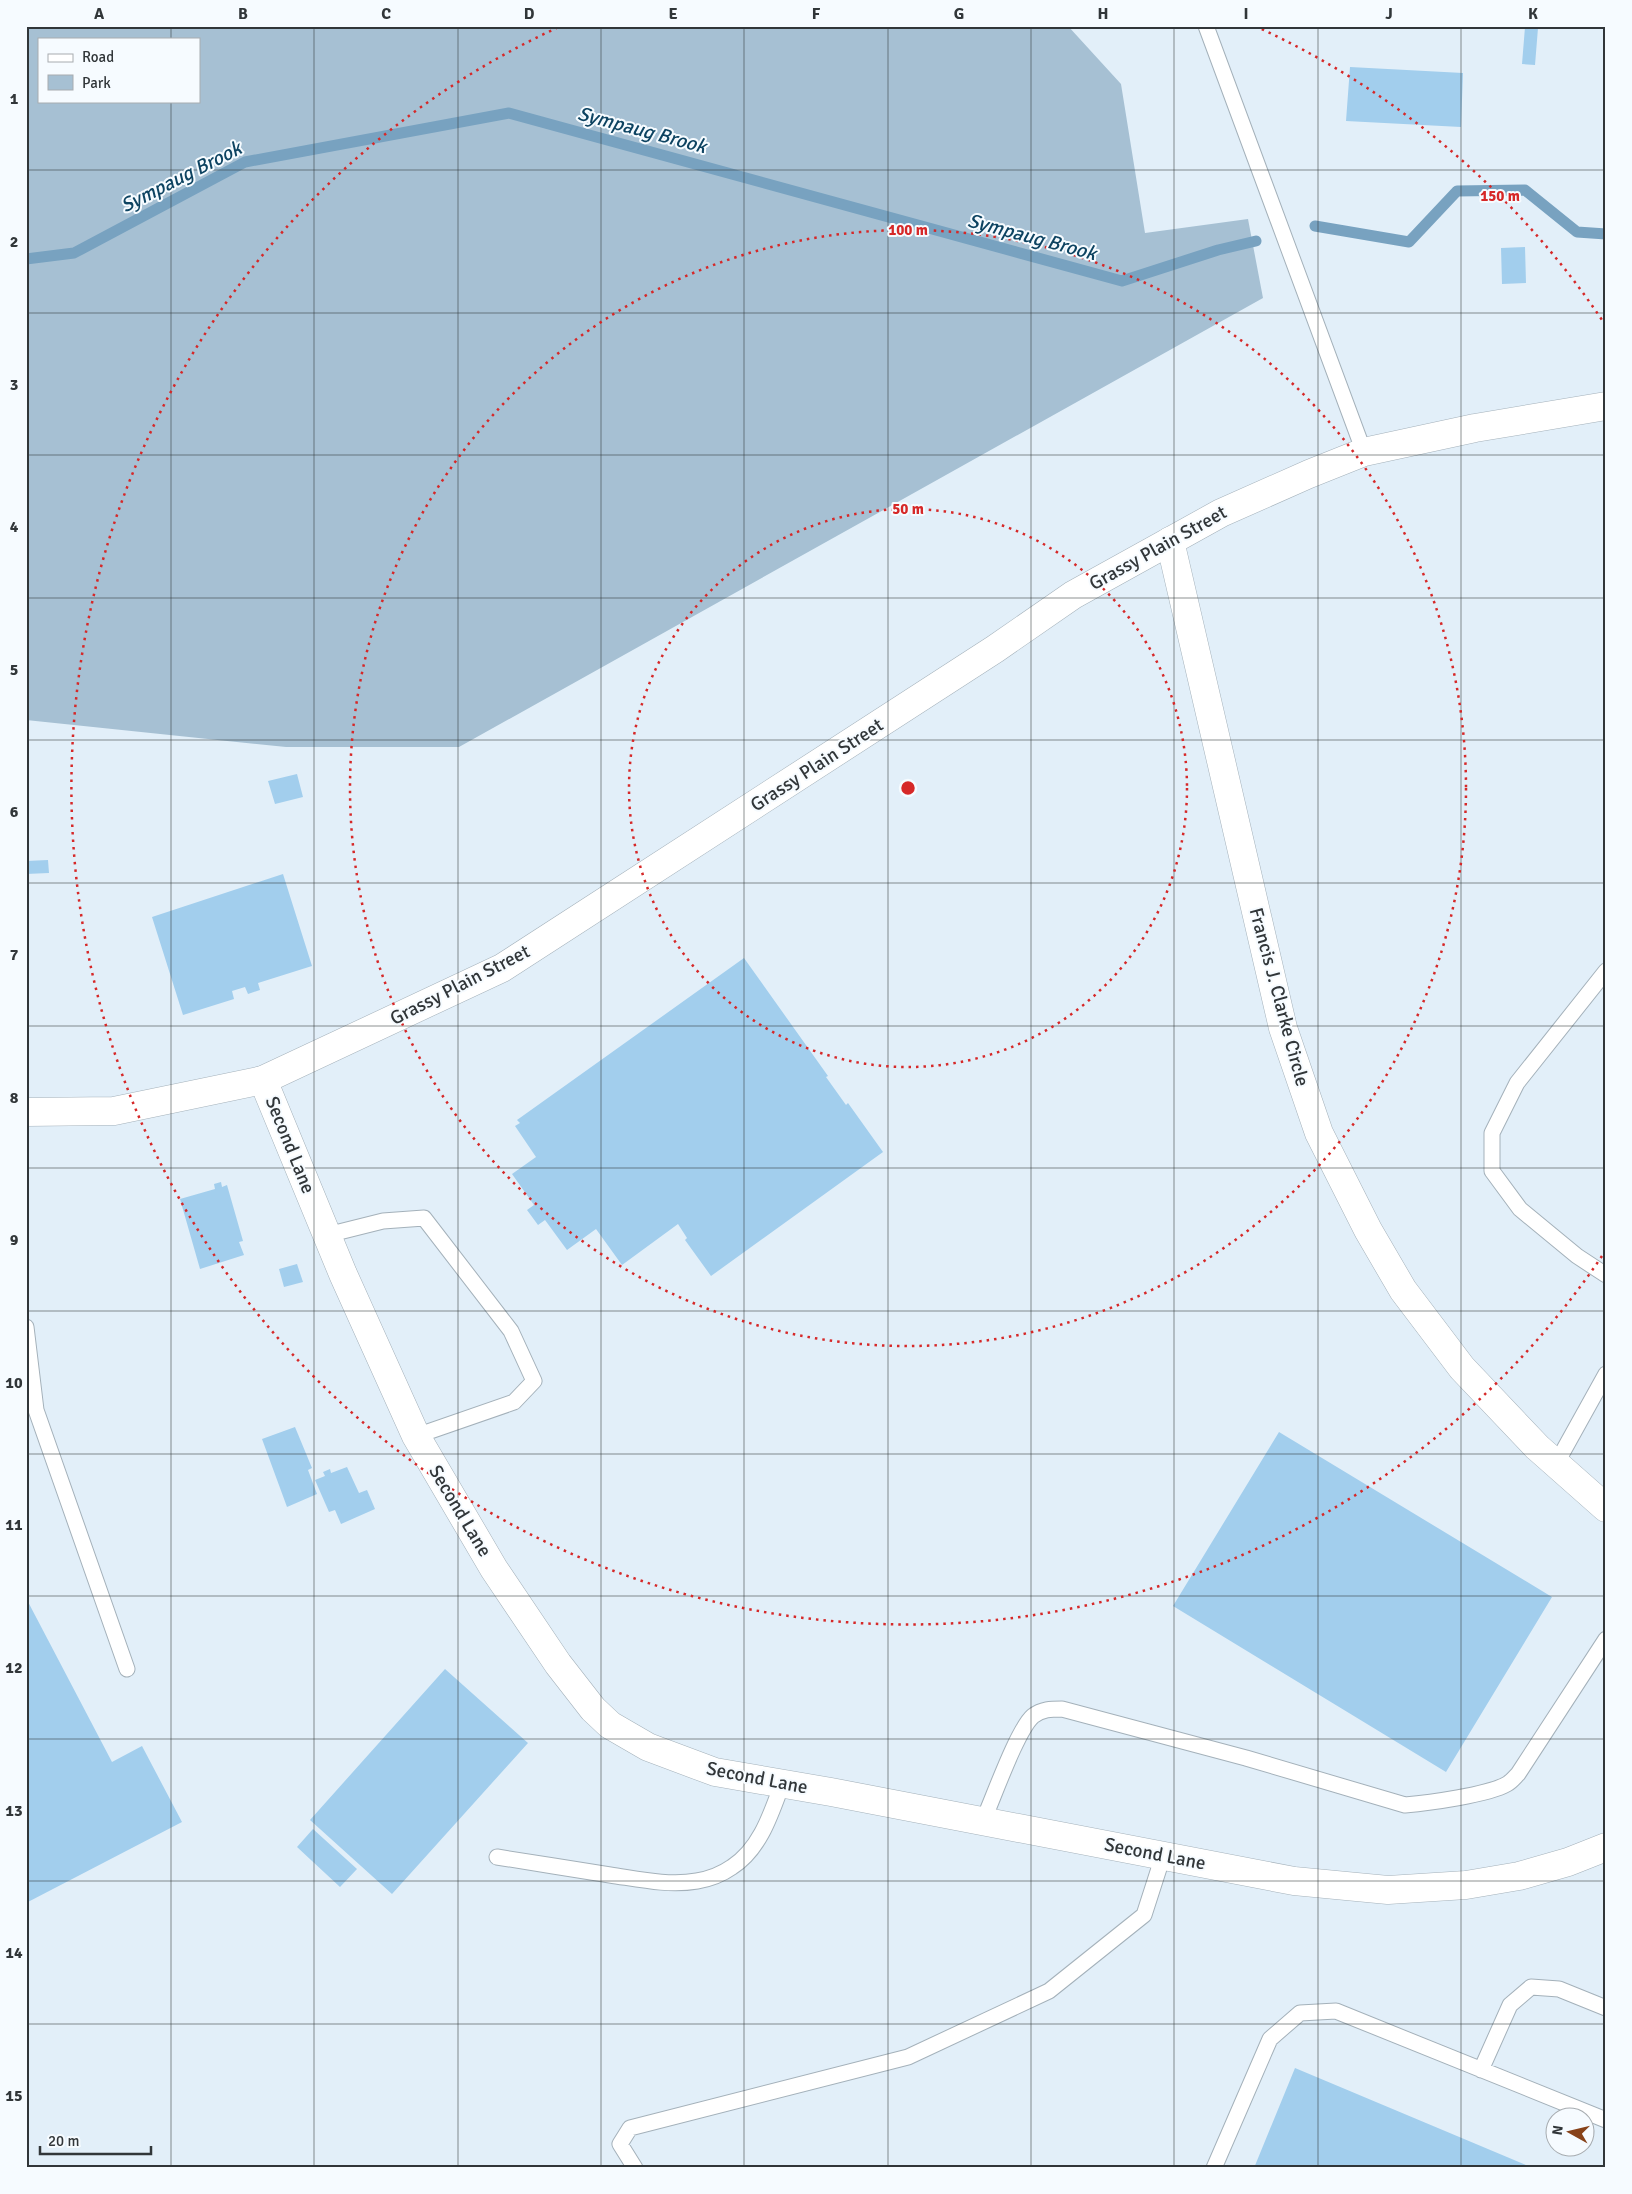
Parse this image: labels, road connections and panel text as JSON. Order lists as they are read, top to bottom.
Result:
{
  "streets": {
    "street": ["Grassy Plain Street", "Francis J. Clarke Circle", "Second Lane"]
  },
  "crossings": [
    ["Grassy Plain Street", "Francis J. Clarke Circle"],
    ["Grassy Plain Street", "Second Lane"]
  ],
  "water": ["Sympaug Brook"],
  "legend": ["Road", "Park"],
  "scale_bar": "20 m",
  "north": "left",
  "grid": {
    "columns": [
      "A",
      "B",
      "C",
      "D",
      "E",
      "F",
      "G",
      "H",
      "I",
      "J",
      "K"
    ],
    "rows": [
      "1",
      "2",
      "3",
      "4",
      "5",
      "6",
      "7",
      "8",
      "9",
      "10",
      "11",
      "12",
      "13",
      "14",
      "15"
    ]
  },
  "rings": ["150 m", "100 m", "50 m"]
}
